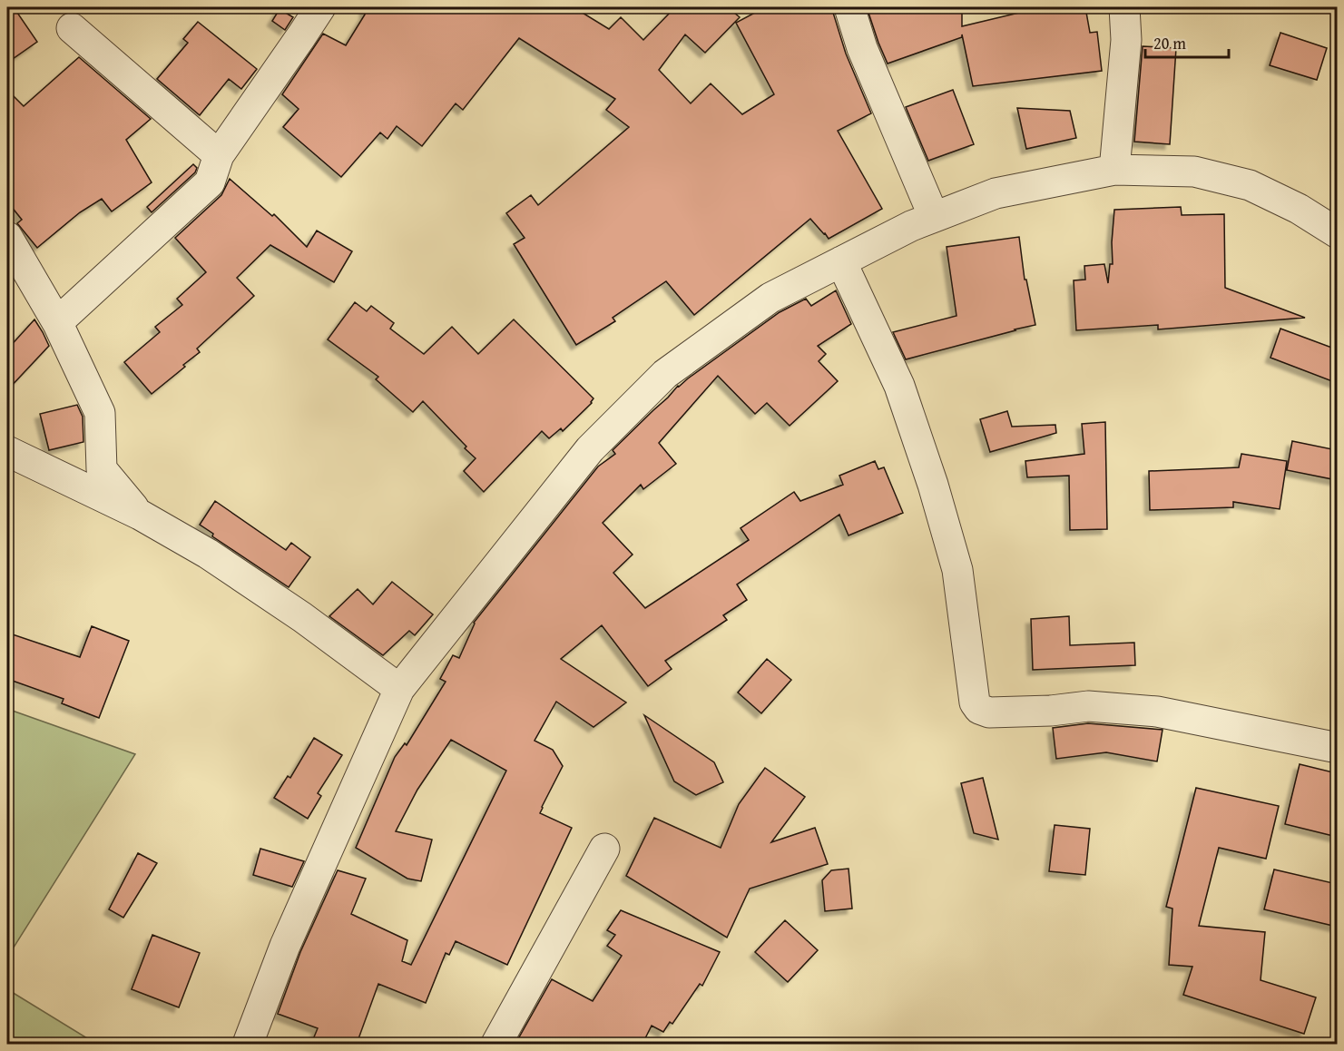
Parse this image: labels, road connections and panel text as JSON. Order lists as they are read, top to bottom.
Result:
{
  "scale_bar": "20 m"
}
